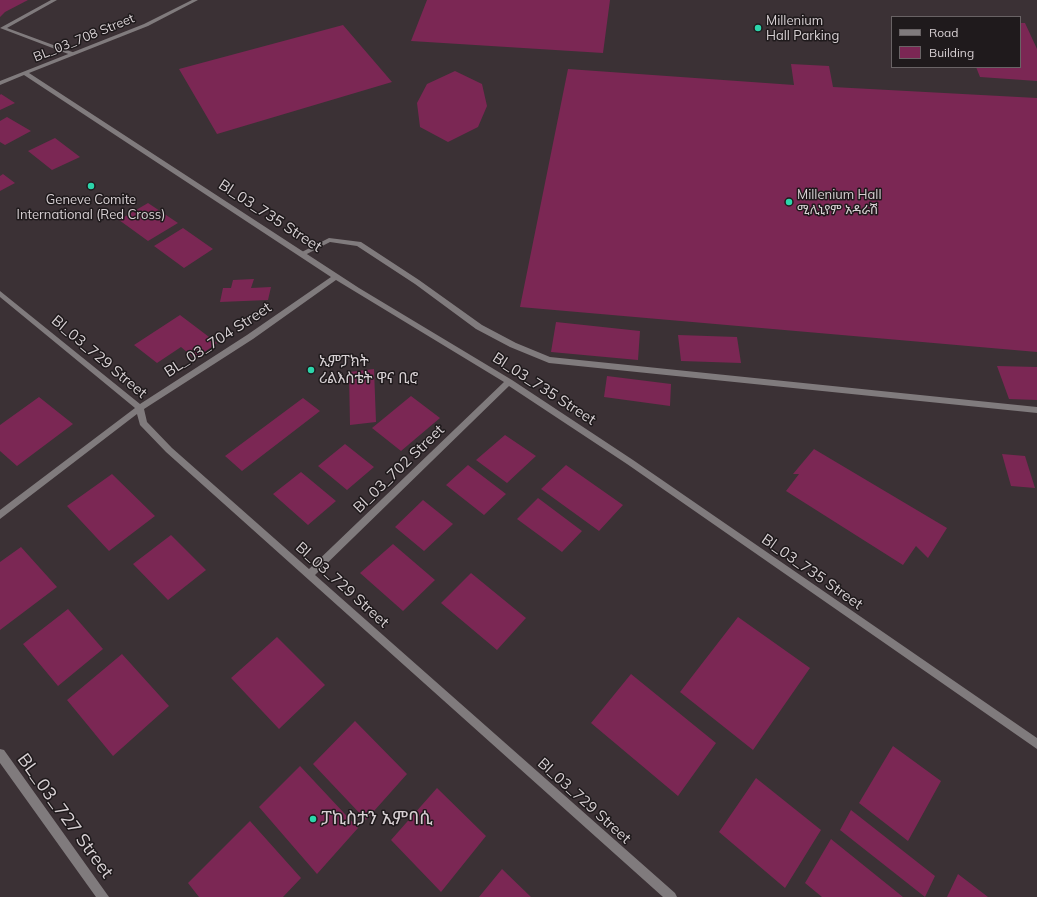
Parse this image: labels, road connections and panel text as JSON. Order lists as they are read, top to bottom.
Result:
{
  "streets": {
    "street": [
      "BL_03_708 Street",
      "Bl_03_735 Street",
      "BL_03_704 Street",
      "Bl_03_729 Street",
      "Bl_03_702 Street",
      "BL_03_727 Street"
    ]
  },
  "crossings": [
    ["BL_03_708 Street", "Bl_03_735 Street"],
    ["Bl_03_735 Street", "BL_03_704 Street"],
    ["Bl_03_735 Street", "Bl_03_702 Street"],
    ["BL_03_704 Street", "Bl_03_729 Street"],
    ["Bl_03_729 Street", "Bl_03_702 Street"]
  ],
  "places": [
    "Millenium Hall Parking",
    "Geneve Comite International (Red Cross)",
    "Millenium Hall ሚሊኒየም አዳራሽ",
    "ኢምፓክት ሪልእስቴት ዋና ቢሮ",
    "ፓኪስታን ኢምባሲ"
  ],
  "legend": ["Road", "Building"]
}
